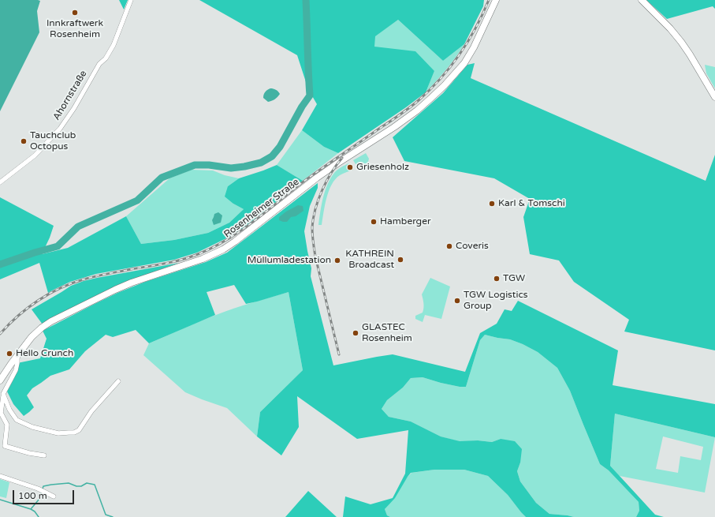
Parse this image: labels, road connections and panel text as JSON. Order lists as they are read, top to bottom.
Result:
{
  "streets": {
    "main road": ["Rosenheimer Straße"],
    "street": ["Ahornstraße"]
  },
  "places": [
    "Innkraftwerk Rosenheim",
    "Tauchclub Octopus",
    "Griesenholz",
    "Karl & Tomschi",
    "Hamberger",
    "Coveris",
    "KATHREIN Broadcast",
    "Müllumladestation",
    "TGW",
    "TGW Logistics Group",
    "GLASTEC Rosenheim",
    "Hello Crunch"
  ],
  "scale_bar": "100 m"
}
